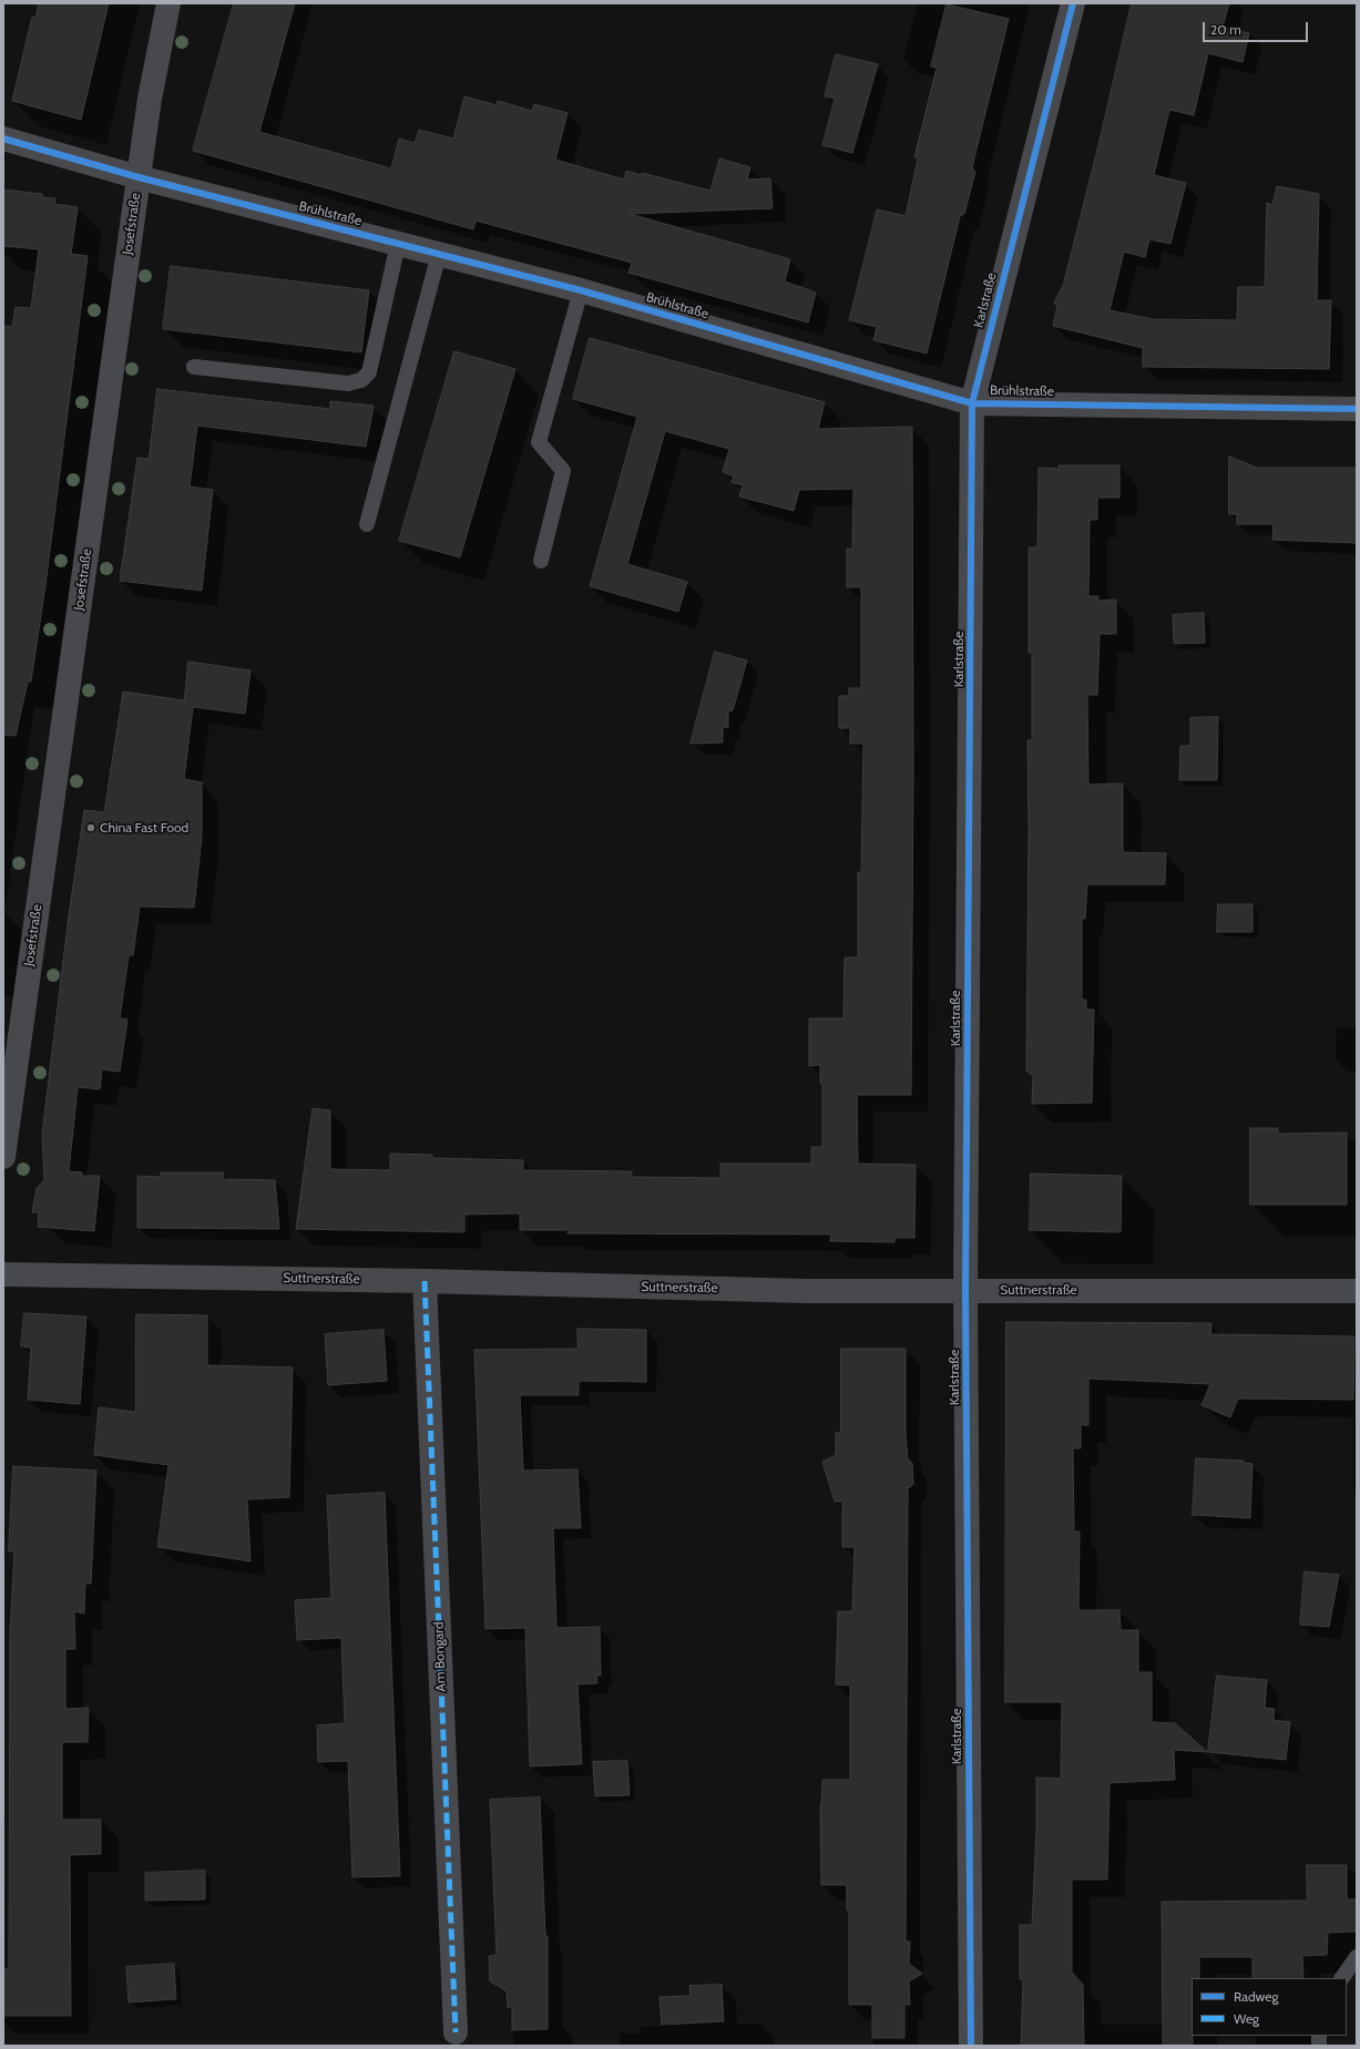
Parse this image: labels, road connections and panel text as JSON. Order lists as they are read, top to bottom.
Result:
{
  "streets": {
    "street": [
      "Brühlstraße",
      "Josefstraße",
      "Karlstraße",
      "Suttnerstraße",
      "Am Bongard"
    ]
  },
  "crossings": [
    ["Brühlstraße", "Josefstraße"],
    ["Brühlstraße", "Karlstraße"],
    ["Karlstraße", "Suttnerstraße"],
    ["Suttnerstraße", "Am Bongard"]
  ],
  "places": ["China Fast Food"],
  "legend": ["Radweg", "Weg"],
  "scale_bar": "20 m"
}
